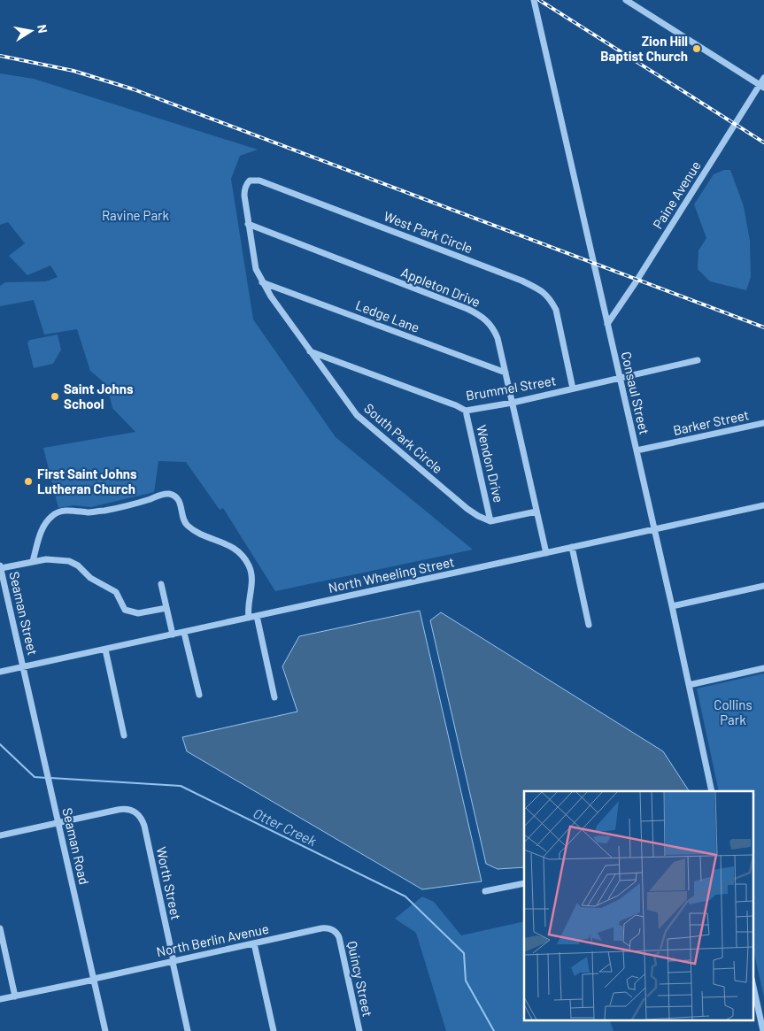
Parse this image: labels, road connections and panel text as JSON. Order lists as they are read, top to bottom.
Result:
{
  "streets": {
    "street": [
      "Paine Avenue",
      "West Park Circle",
      "Appleton Drive",
      "Ledge Lane",
      "Brummel Street",
      "Consaul Street",
      "Barker Street",
      "South Park Circle",
      "Wendon Drive",
      "North Wheeling Street",
      "Seaman Street",
      "Seaman Road",
      "Worth Street",
      "North Berlin Avenue",
      "Quincy Street"
    ]
  },
  "crossings": [
    ["Paine Avenue", "Consaul Street"],
    ["West Park Circle", "Appleton Drive"],
    ["West Park Circle", "Brummel Street"],
    ["West Park Circle", "South Park Circle"],
    ["Appleton Drive", "Ledge Lane"],
    ["Appleton Drive", "Brummel Street"],
    ["Appleton Drive", "South Park Circle"],
    ["Appleton Drive", "North Wheeling Street"],
    ["Ledge Lane", "South Park Circle"],
    ["Brummel Street", "Consaul Street"],
    ["Brummel Street", "South Park Circle"],
    ["Brummel Street", "Wendon Drive"],
    ["Consaul Street", "Barker Street"],
    ["Consaul Street", "North Wheeling Street"],
    ["South Park Circle", "Wendon Drive"],
    ["North Wheeling Street", "Seaman Street"],
    ["North Wheeling Street", "Seaman Road"],
    ["Seaman Street", "Seaman Road"],
    ["Seaman Road", "Worth Street"],
    ["Seaman Road", "North Berlin Avenue"],
    ["Worth Street", "North Berlin Avenue"],
    ["North Berlin Avenue", "Quincy Street"]
  ],
  "water": ["Otter Creek"],
  "parks": ["Ravine Park", "Collins Park"],
  "places": ["Zion Hill Baptist Church", "Saint Johns School", "First Saint Johns Lutheran Church"],
  "north": "right"
}
